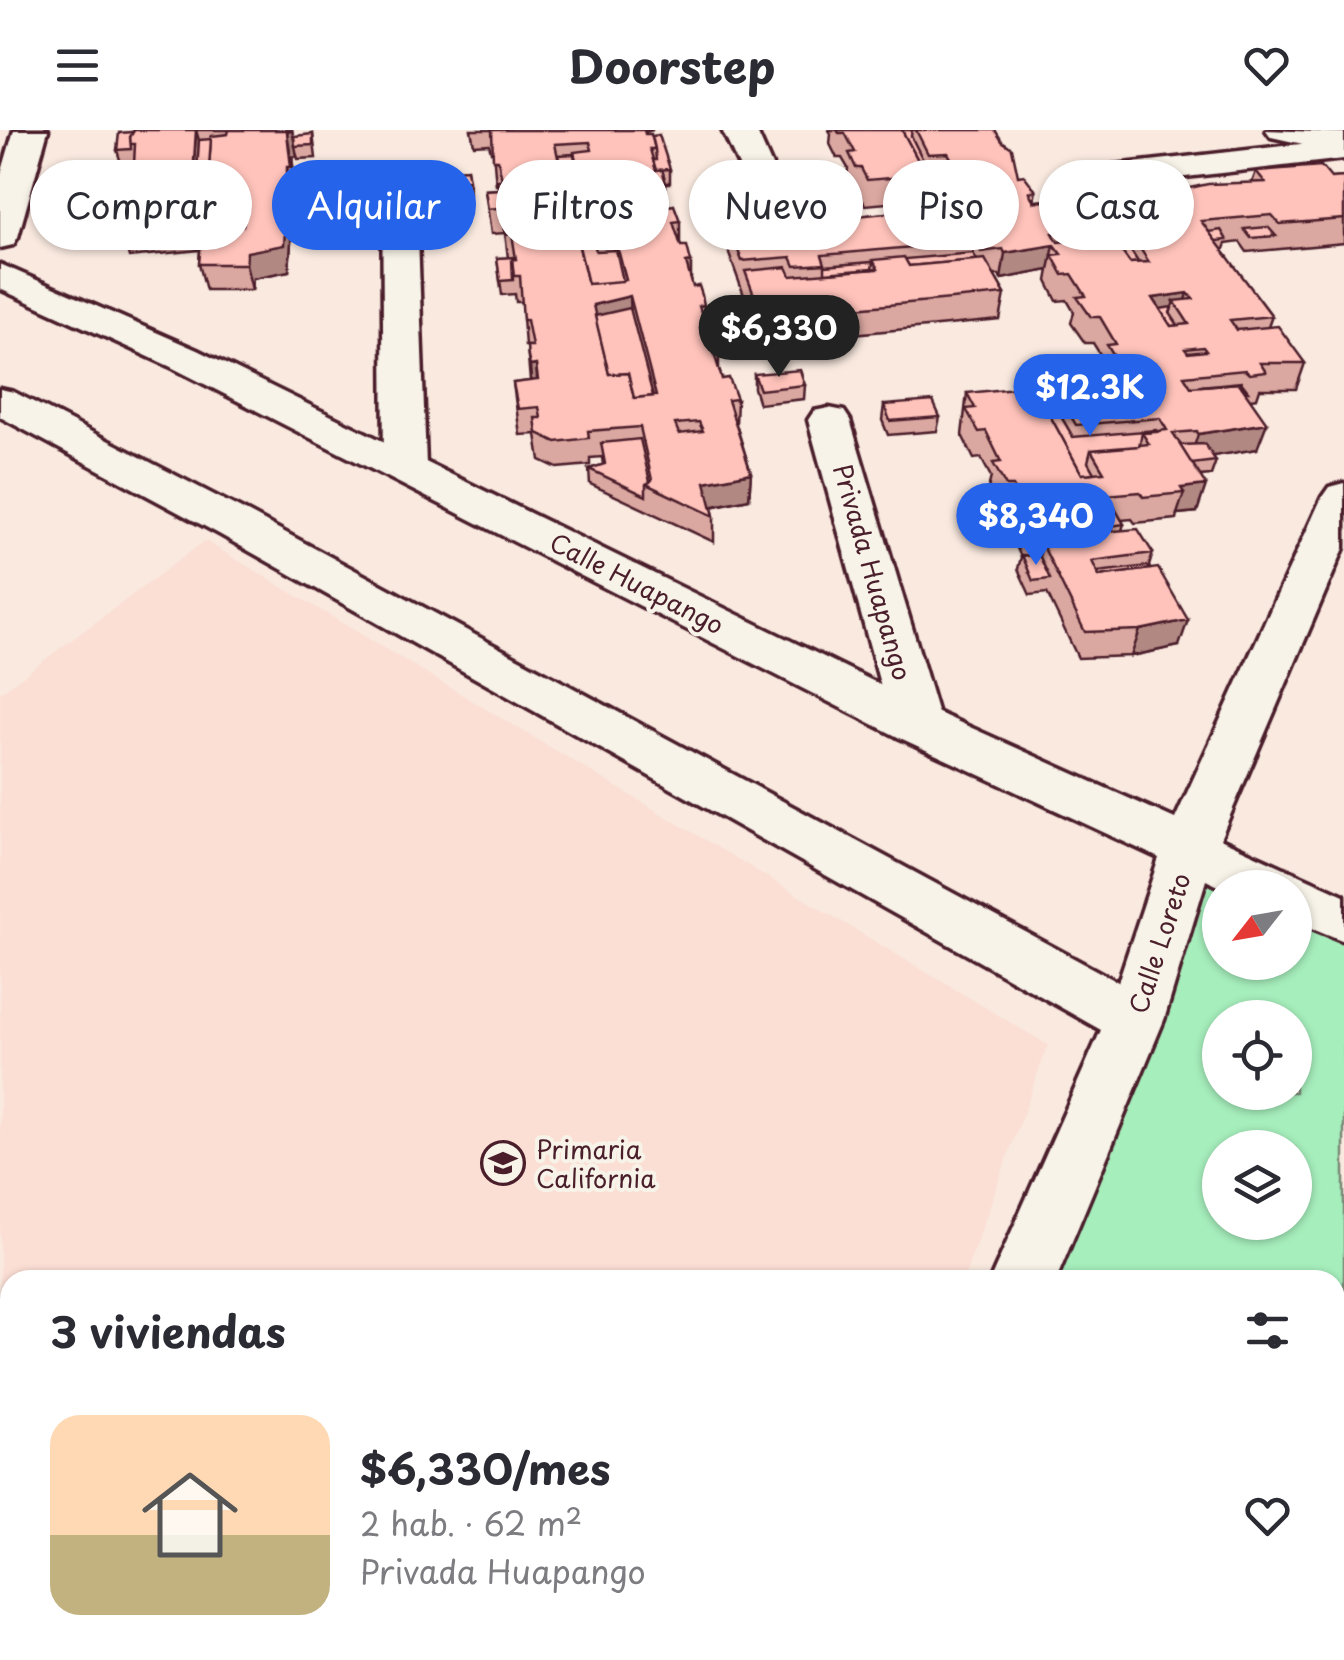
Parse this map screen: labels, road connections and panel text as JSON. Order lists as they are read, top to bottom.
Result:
{
  "streets": {
    "main road": ["Privada Huapango", "Calle Huapango", "Calle Loreto"]
  },
  "crossings": [
    ["Privada Huapango", "Calle Huapango"],
    ["Calle Huapango", "Calle Loreto"]
  ],
  "places": {
    "school or university": ["Primaria California"]
  },
  "north": "bottom left",
  "page": {
    "header": "Doorstep",
    "chip": [
      "Comprar",
      "Alquilar",
      "Filtros",
      "Nuevo",
      "Piso",
      "Casa"
    ],
    "price": ["$6,330", "$12.3K", "$8,340"],
    "heading": "3 viviendas",
    "list": [
      {
        "name": "$6,330/mes",
        "note": "2 hab. · 62 m² · Privada Huapango"
      }
    ]
  }
}
